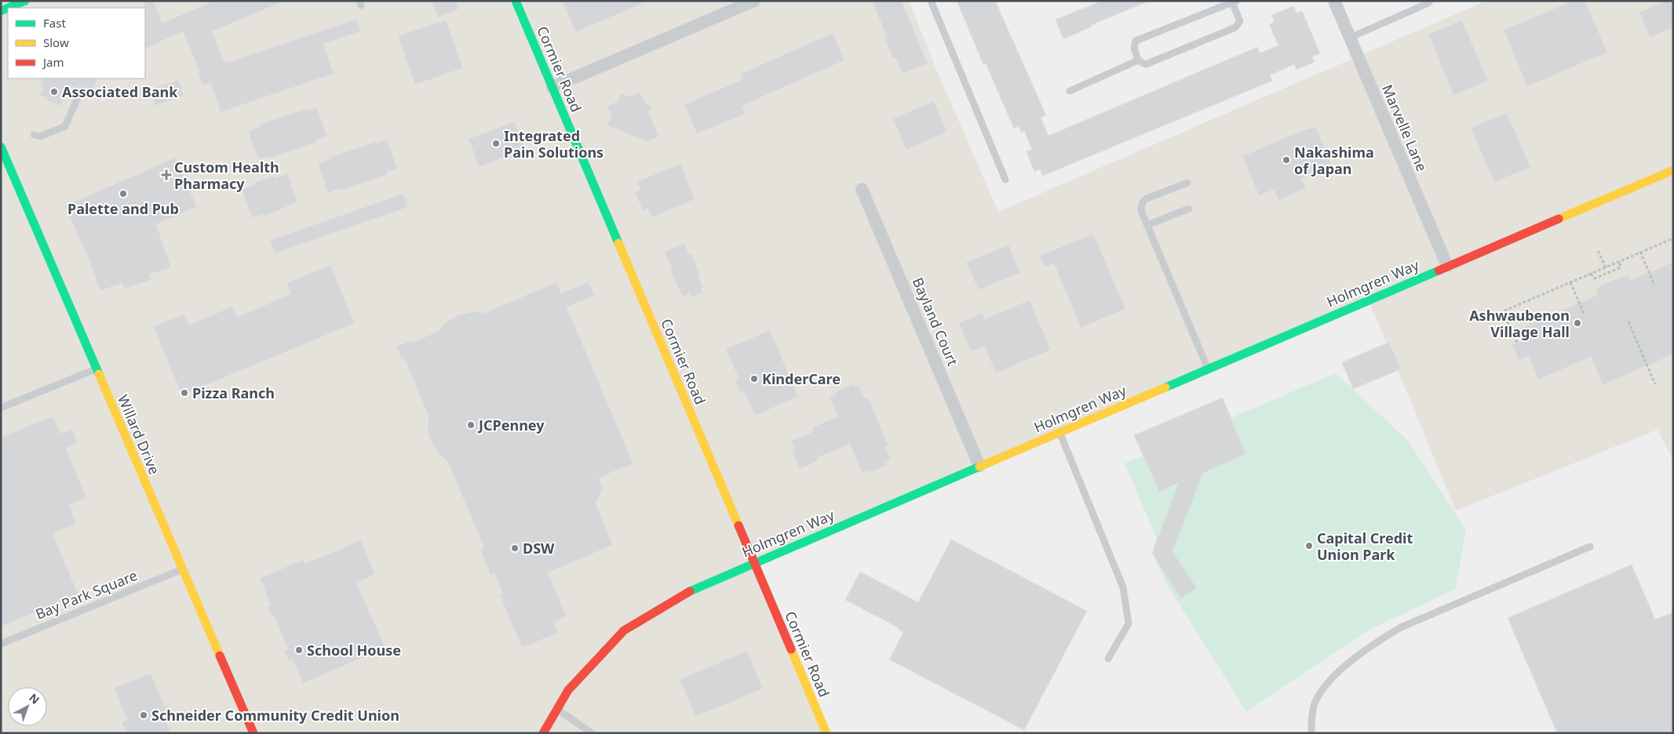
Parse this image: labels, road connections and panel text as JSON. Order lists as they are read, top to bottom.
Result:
{
  "streets": {
    "street": [
      "Cormier Road",
      "Marvelle Lane",
      "Holmgren Way",
      "Bayland Court",
      "Willard Drive"
    ],
    "lane": ["Bay Park Square"]
  },
  "crossings": [
    ["Cormier Road", "Holmgren Way"],
    ["Marvelle Lane", "Holmgren Way"],
    ["Holmgren Way", "Bayland Court"],
    ["Willard Drive", "Bay Park Square"]
  ],
  "places": {
    "other": [
      "Associated Bank",
      "Integrated Pain Solutions",
      "Nakashima of Japan",
      "Palette and Pub",
      "Ashwaubenon Village Hall",
      "KinderCare",
      "Pizza Ranch",
      "JCPenney",
      "Capital Credit Union Park",
      "DSW",
      "School House",
      "Schneider Community Credit Union"
    ],
    "health": ["Custom Health Pharmacy"]
  },
  "legend": ["Fast", "Slow", "Jam"],
  "north": "top right"
}
